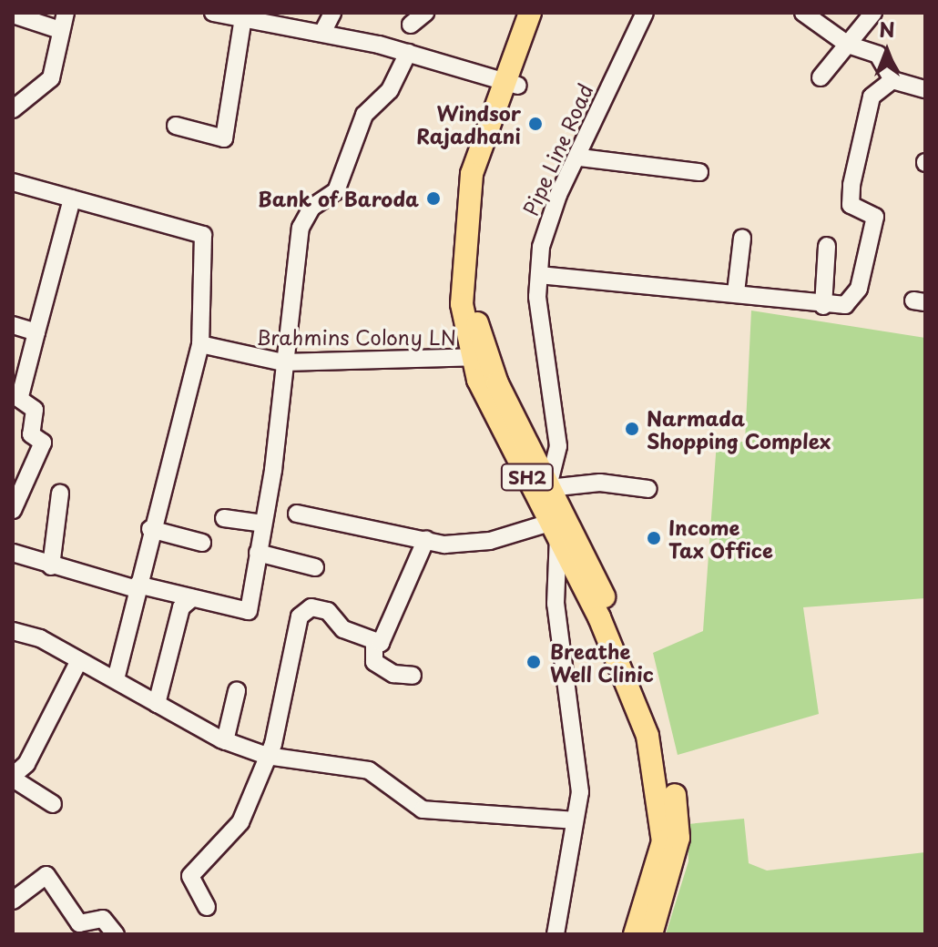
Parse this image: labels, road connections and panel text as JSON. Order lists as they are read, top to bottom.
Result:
{
  "streets": {
    "street": ["Pipe Line Road", "Brahmins Colony LN"]
  },
  "places": [
    "Windsor Rajadhani",
    "Bank of Baroda",
    "Narmada Shopping Complex",
    "Income Tax Office",
    "Breathe Well Clinic"
  ],
  "north": "top"
}
